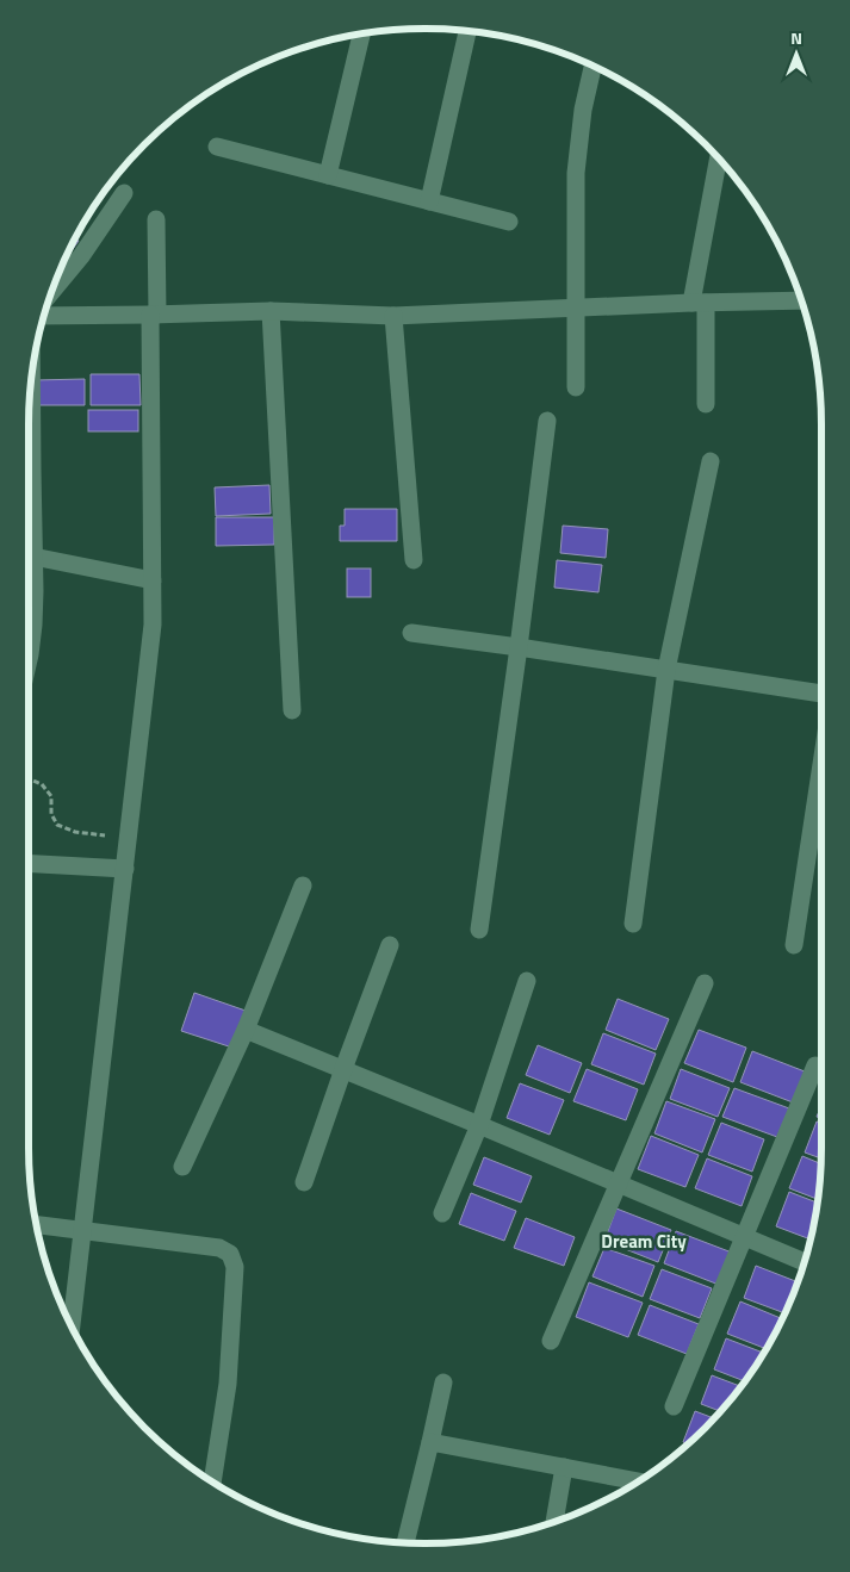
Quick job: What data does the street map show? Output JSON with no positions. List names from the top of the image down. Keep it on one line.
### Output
{"districts":["Dream City"],"north":"top"}
